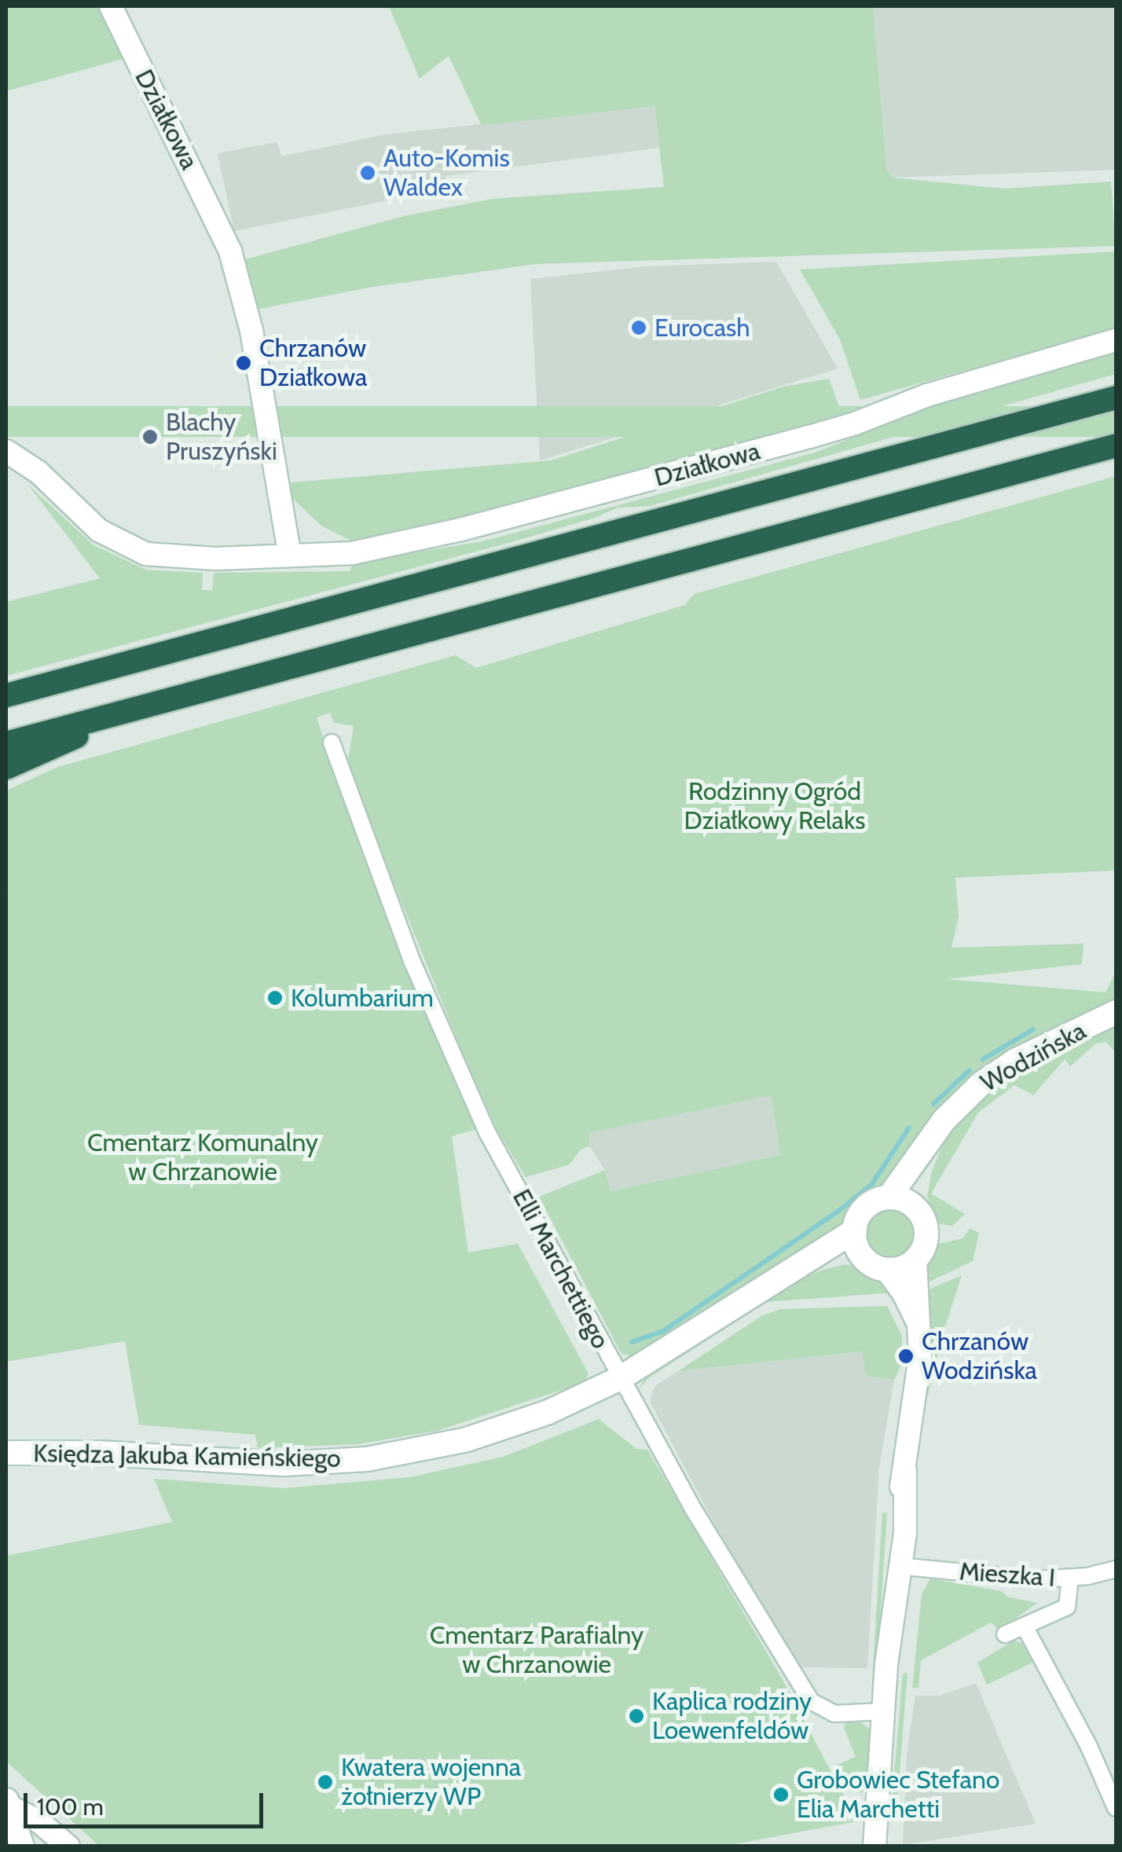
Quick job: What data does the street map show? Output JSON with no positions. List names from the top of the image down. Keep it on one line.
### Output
{"streets":{"main road":["Wodzińska","Księdza Jakuba Kamieńskiego"],"street":["Działkowa","Elli Marchettiego","Mieszka I"]},"crossings":[["Wodzińska","Księdza Jakuba Kamieńskiego"],["Elli Marchettiego","Księdza Jakuba Kamieńskiego"]],"parks":["Rodzinny Ogród Działkowy Relaks","Cmentarz Komunalny w Chrzanowie","Cmentarz Parafialny w Chrzanowie"],"places":["Auto-Komis Waldex","Eurocash","Chrzanów Działkowa","Blachy Pruszyński","Kolumbarium","Chrzanów Wodzińska","Kaplica rodziny Loewenfeldów","Kwatera wojenna żołnierzy WP","Grobowiec Stefano Elia Marchetti"],"scale_bar":"100 m"}
